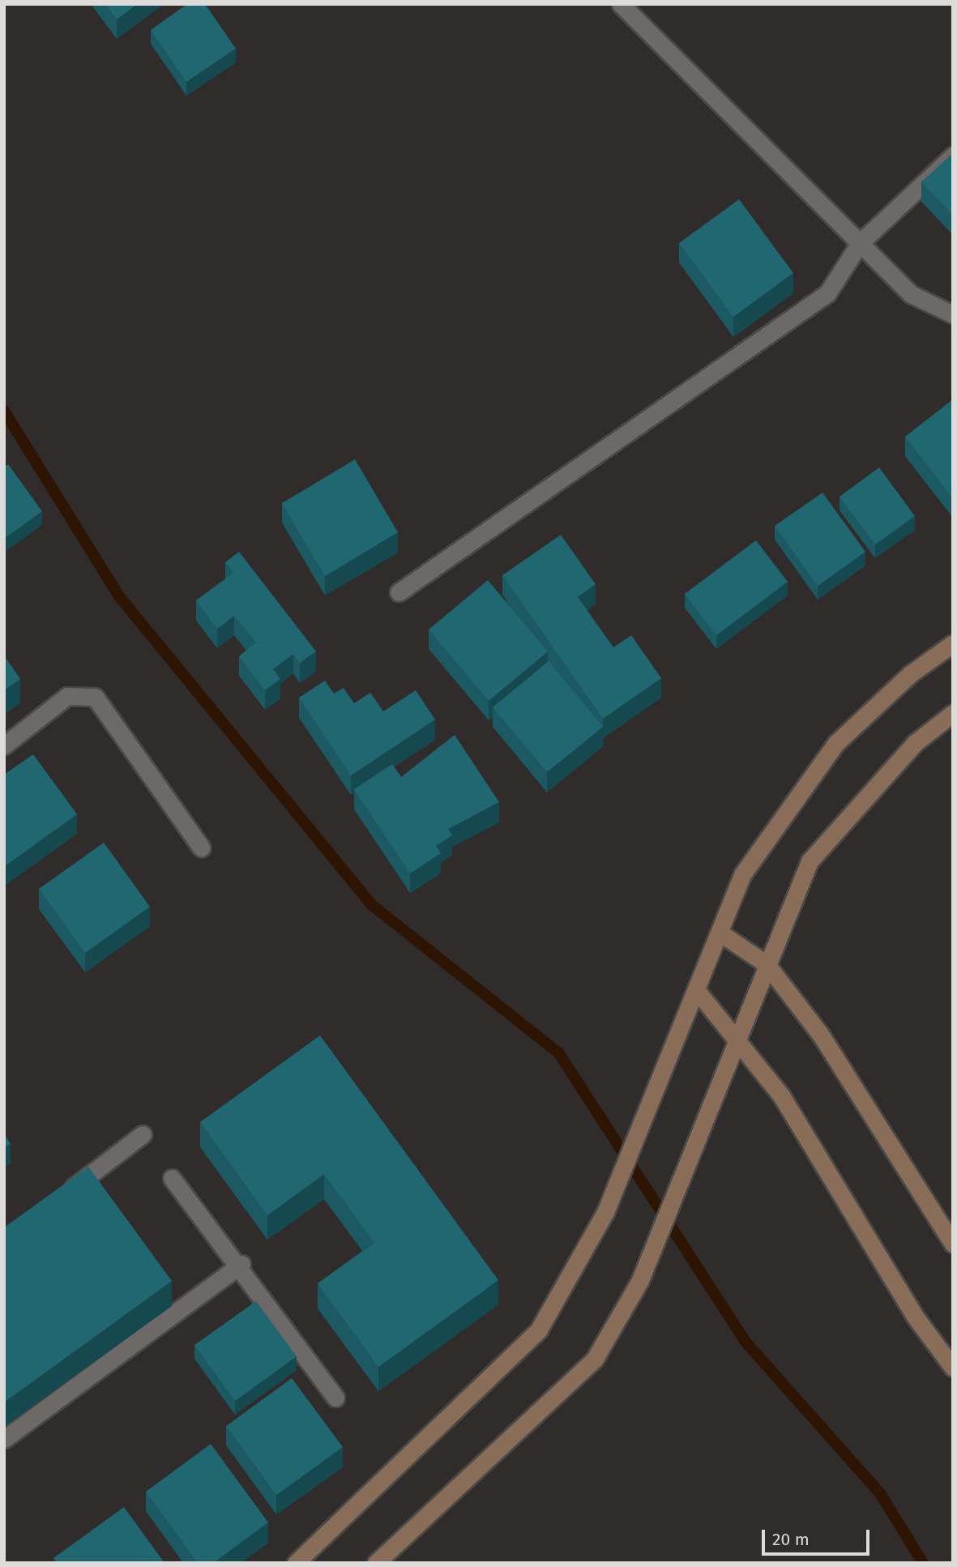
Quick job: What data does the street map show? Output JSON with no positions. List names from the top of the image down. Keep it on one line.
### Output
{"scale_bar":"20 m"}
